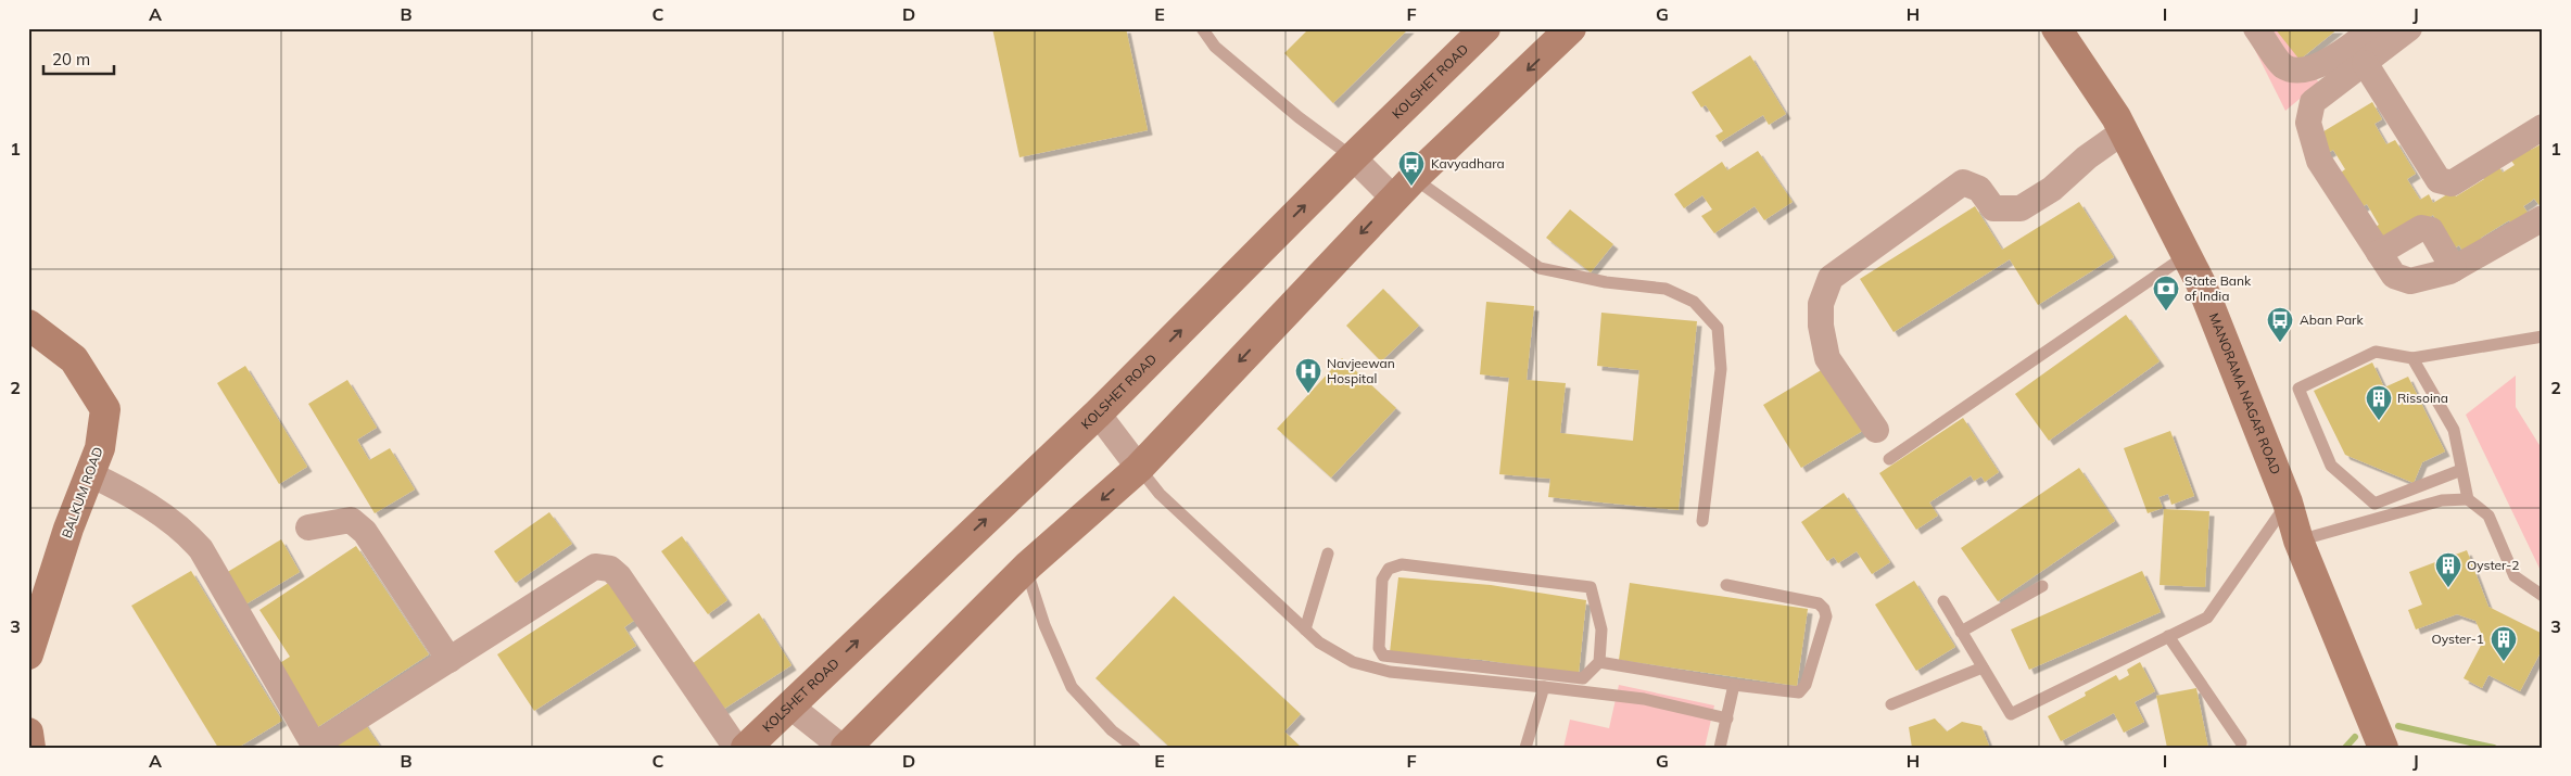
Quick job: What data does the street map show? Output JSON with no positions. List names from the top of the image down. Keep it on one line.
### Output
{"streets":{"street":["KOLSHET ROAD","MANORAMA NAGAR ROAD","BALKUM ROAD"]},"places":{"bus stop":["Kavyadhara","Aban Park"],"bank":["State Bank of India"],"hospital":["Navjeewan Hospital"],"building":["Rissoina","Oyster-2","Oyster-1"]},"scale_bar":"20 m","grid":{"columns":["A","B","C","D","E","F","G","H","I","J"],"rows":["1","2","3"]}}
